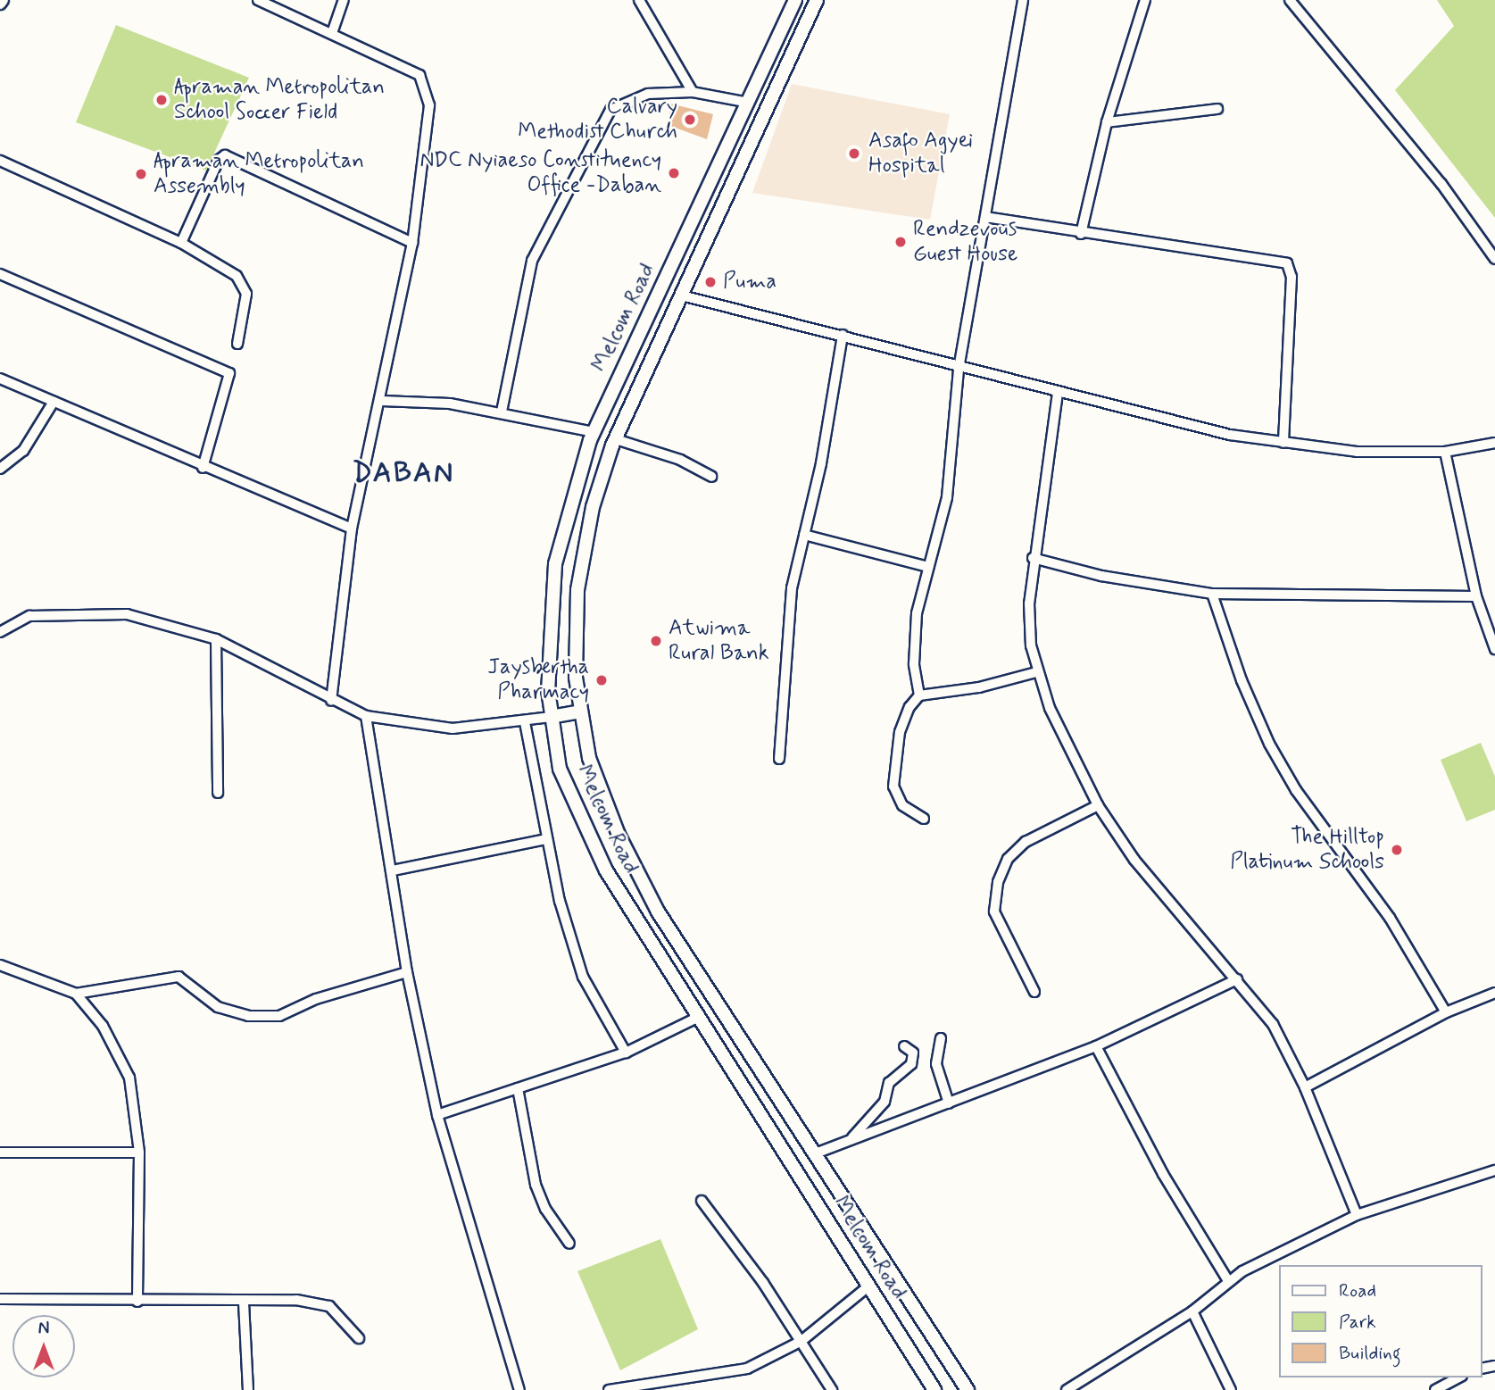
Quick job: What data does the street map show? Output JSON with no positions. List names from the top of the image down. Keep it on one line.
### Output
{"streets":{"main road":["Melcom Road"]},"districts":["DABAN"],"places":["Apraman Metropolitan School Soccer Field","Calvary Methodist Church","Asafo Agyei Hospital","NDC Nyiaeso Constituency Office -Daban","Apraman Metropolitan Assembly","Rendzevous Guest House","Puma","Atwima Rural Bank","Jaysbertha Pharmacy","The Hilltop Platinum Schools"],"legend":["Road","Park","Building"],"north":"top"}
